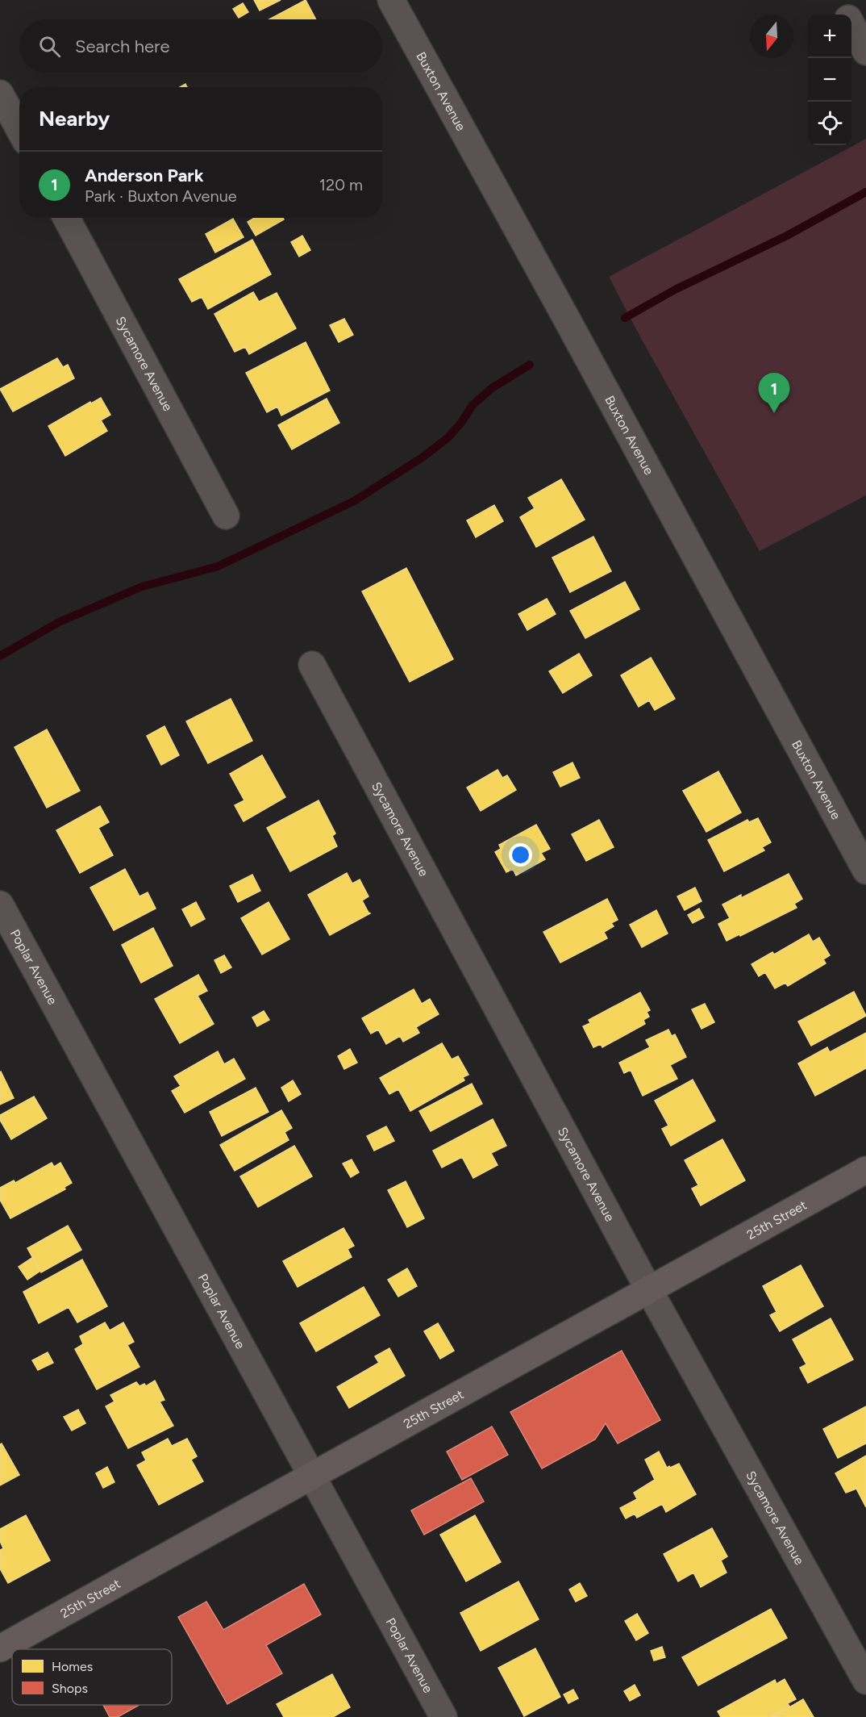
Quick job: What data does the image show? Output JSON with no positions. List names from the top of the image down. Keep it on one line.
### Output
{"streets":{"main road":["25th Street"],"street":["Buxton Avenue","Sycamore Avenue","Poplar Avenue"]},"crossings":[["Sycamore Avenue","25th Street"],["Poplar Avenue","25th Street"]],"legend":["Homes","Shops"],"north":"bottom","page":{"map_buttons":["+","−"],"search":"Search here","heading":"Nearby","list":[{"mark":"1","name":"Anderson Park","note":"Park · Buxton Avenue","value":"120 m"}],"pins":"1"}}
